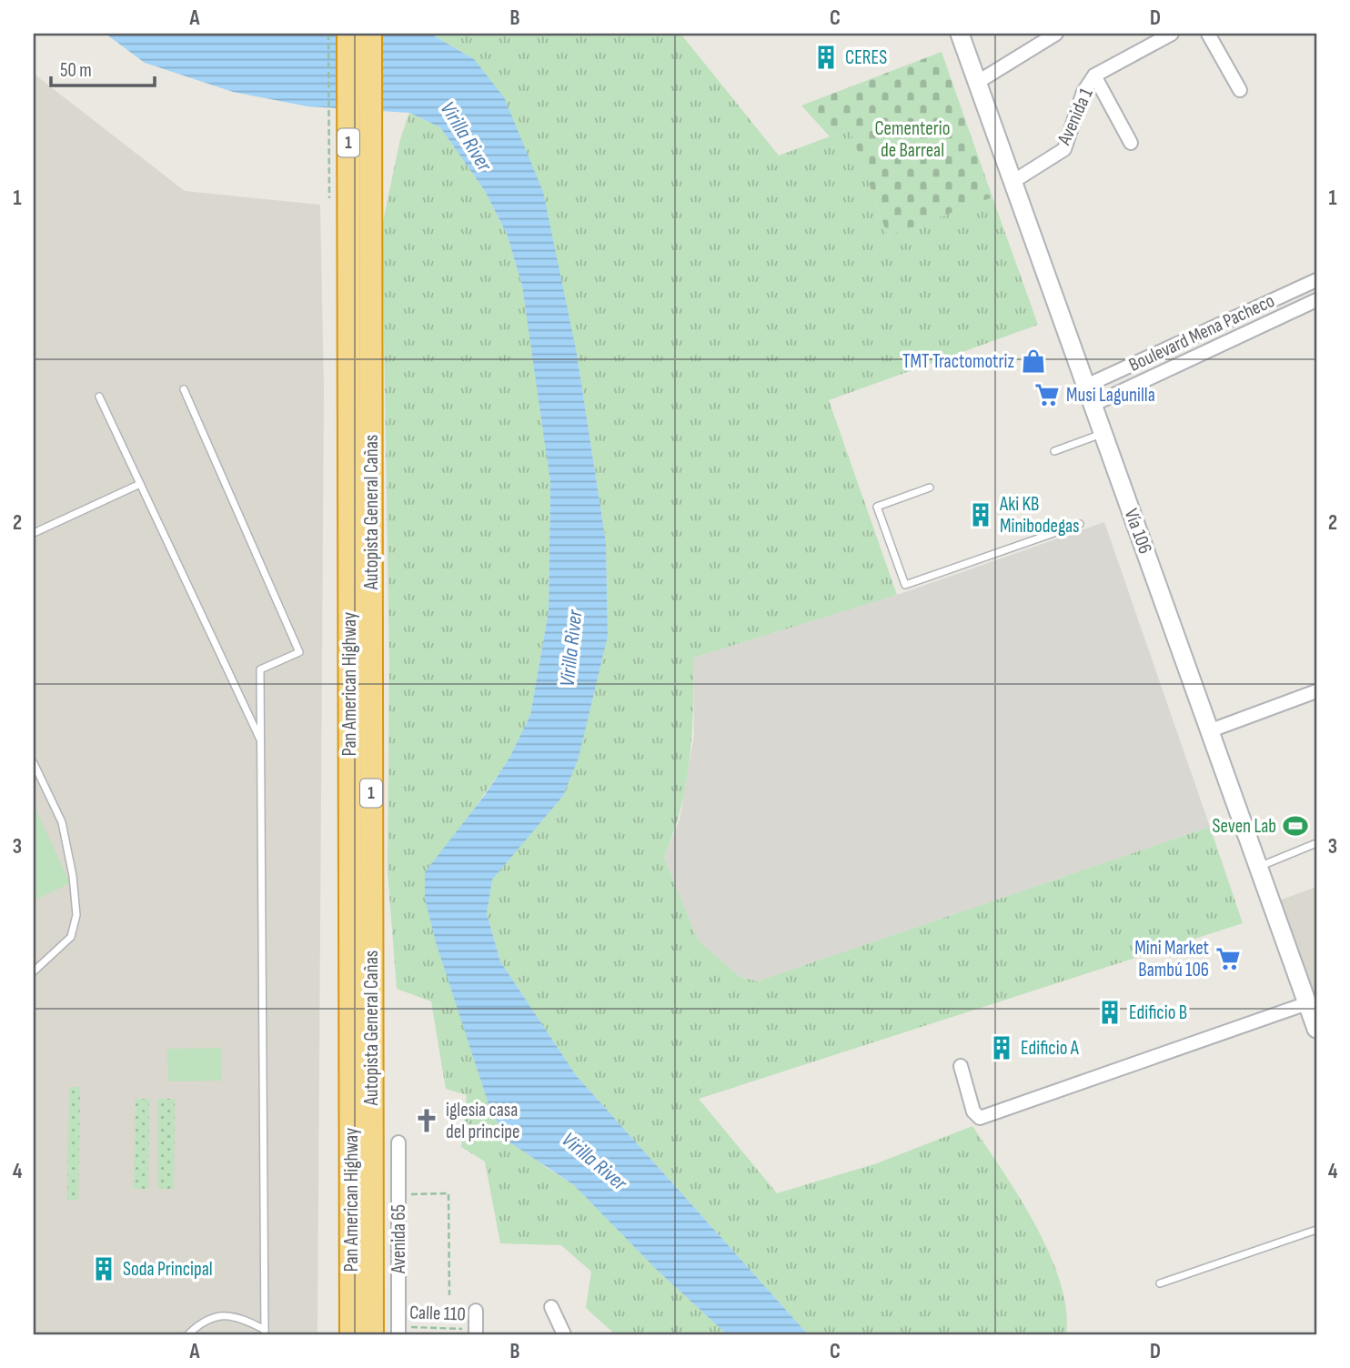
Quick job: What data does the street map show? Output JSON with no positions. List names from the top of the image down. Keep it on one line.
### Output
{"streets":{"highway":["1","Autopista General Cañas","Pan American Highway"],"main road":["Vía 106"],"street":["Avenida 1","Boulevard Mena Pacheco","Avenida 65"],"path":["Calle 110"]},"crossings":[["Avenida 1","Vía 106"],["Boulevard Mena Pacheco","Vía 106"],["Autopista General Cañas","Pan American Highway"],["Avenida 65","Calle 110"]],"water":["Virilla River"],"parks":["Cementerio de Barreal"],"places":{"building":["CERES","Aki KB Minibodegas","Edificio B","Edificio A","Soda Principal"],"shop":["TMT Tractomotriz"],"supermarket":["Musi Lagunilla","Mini Market Bambú 106"],"sports":["Seven Lab"],"church":["iglesia casa del principe"]},"scale_bar":"50 m","grid":{"columns":["A","B","C","D"],"rows":["1","2","3","4"]}}
